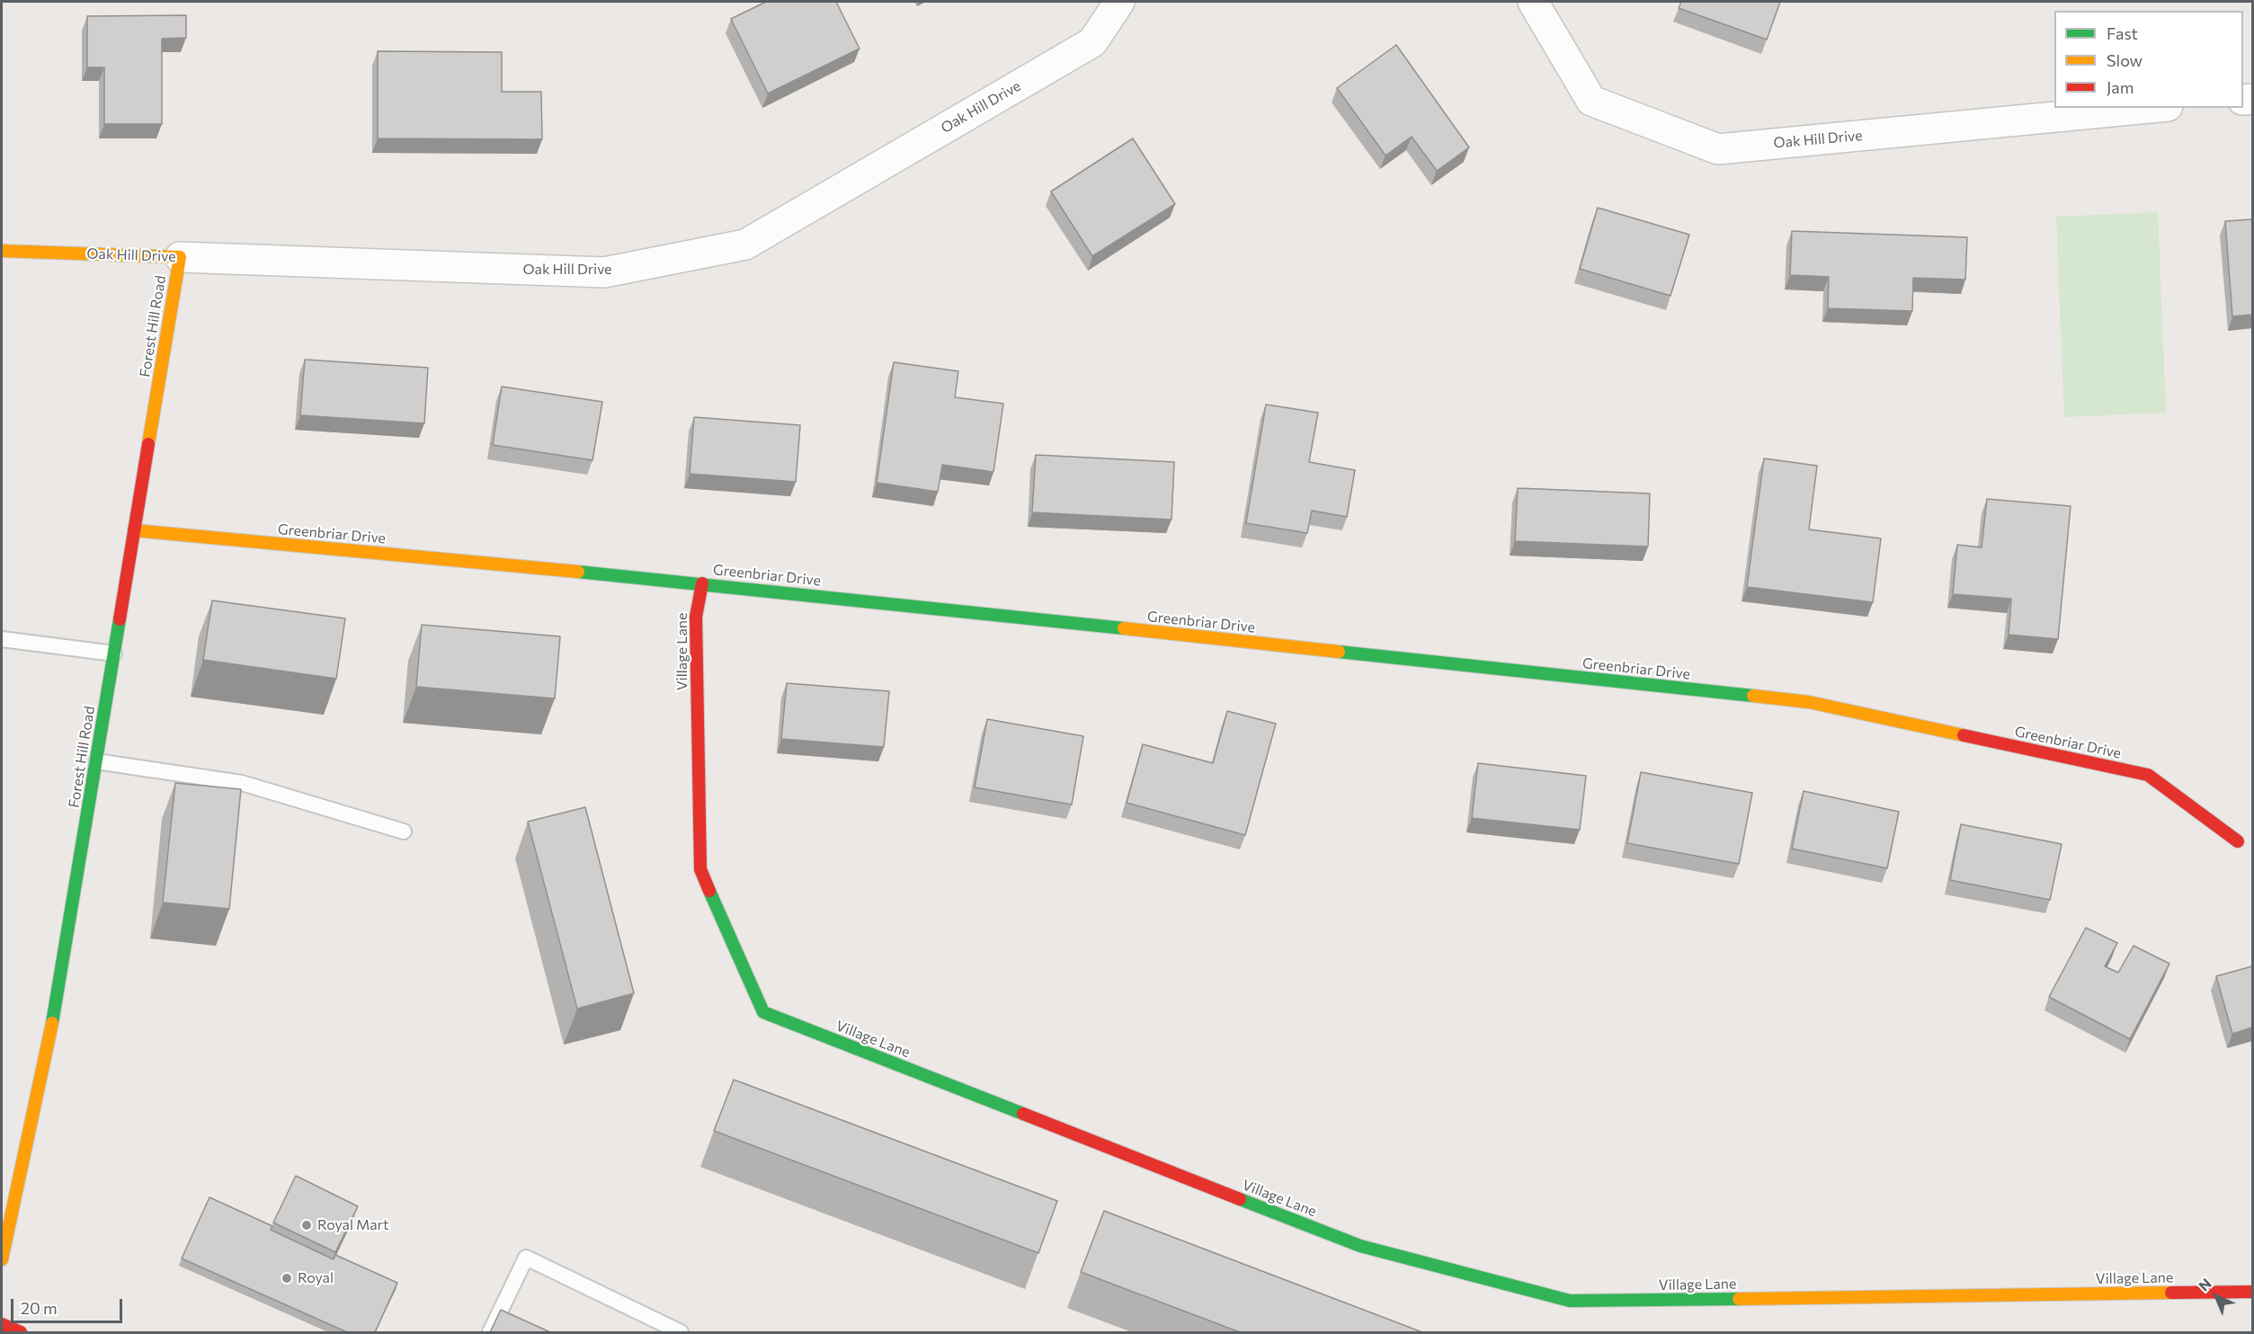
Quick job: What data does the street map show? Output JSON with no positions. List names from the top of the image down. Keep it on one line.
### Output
{"streets":{"street":["Oak Hill Drive","Forest Hill Road","Greenbriar Drive","Village Lane"]},"crossings":[["Oak Hill Drive","Forest Hill Road"],["Forest Hill Road","Greenbriar Drive"],["Greenbriar Drive","Village Lane"]],"places":["Royal Mart","Royal"],"legend":["Fast","Slow","Jam"],"scale_bar":"20 m","north":"top left"}
